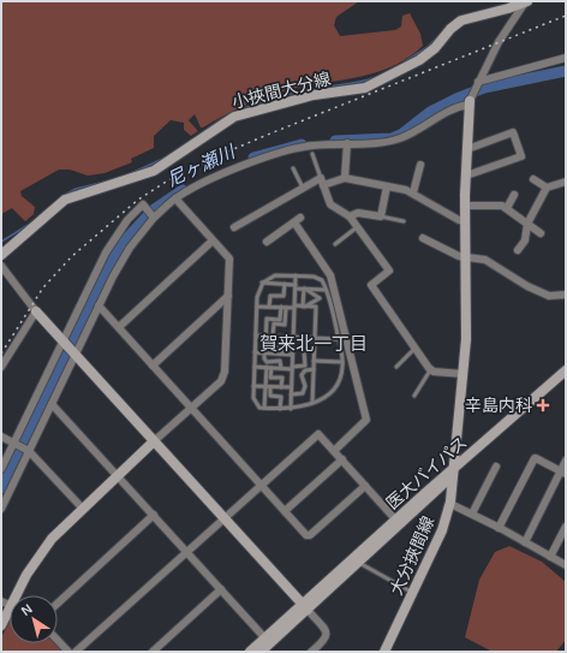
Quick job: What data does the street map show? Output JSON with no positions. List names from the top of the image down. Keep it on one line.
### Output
{"streets":{"main road":["小挾間大分線","医大バイパス","大分挾間線"]},"crossings":[["医大バイパス","大分挾間線"]],"districts":["賀来北一丁目"],"water":["尼ヶ瀬川"],"places":{"health":["辛島内科"]},"north":"top left"}
